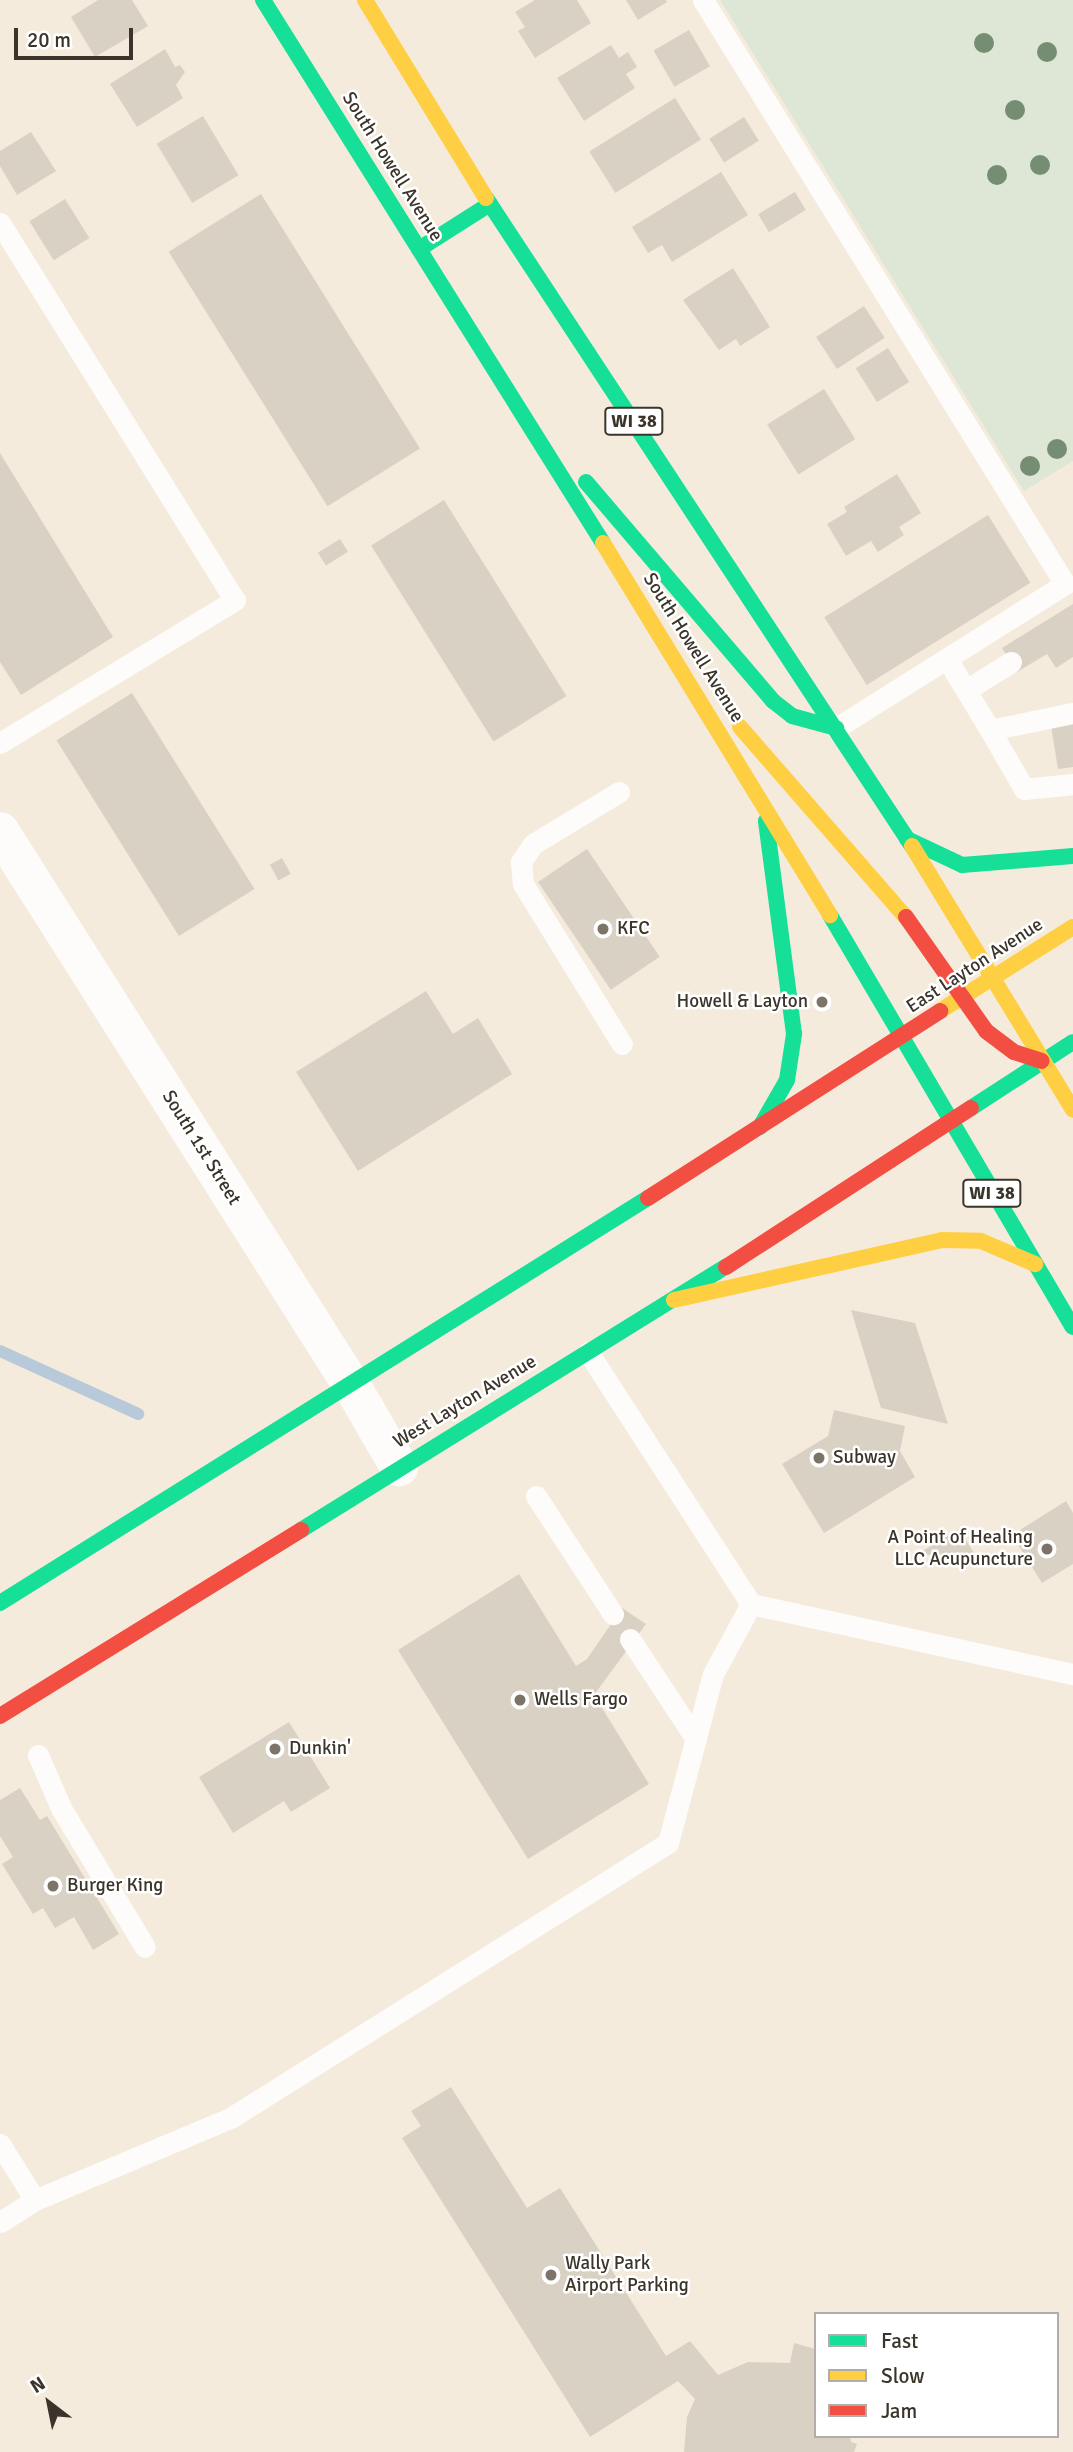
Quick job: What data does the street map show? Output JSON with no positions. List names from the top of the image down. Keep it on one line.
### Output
{"streets":{"main road":["South Howell Avenue","WI 38","East Layton Avenue","West Layton Avenue"],"street":["South 1st Street"]},"crossings":[["South Howell Avenue","East Layton Avenue"],["South Howell Avenue","West Layton Avenue"],["WI 38","East Layton Avenue"],["South 1st Street","West Layton Avenue"]],"places":["KFC","Howell & Layton","Subway","A Point of Healing LLC Acupuncture","Wells Fargo","Dunkin'","Burger King","Wally Park Airport Parking"],"legend":["Fast","Slow","Jam"],"scale_bar":"20 m","north":"top left"}
